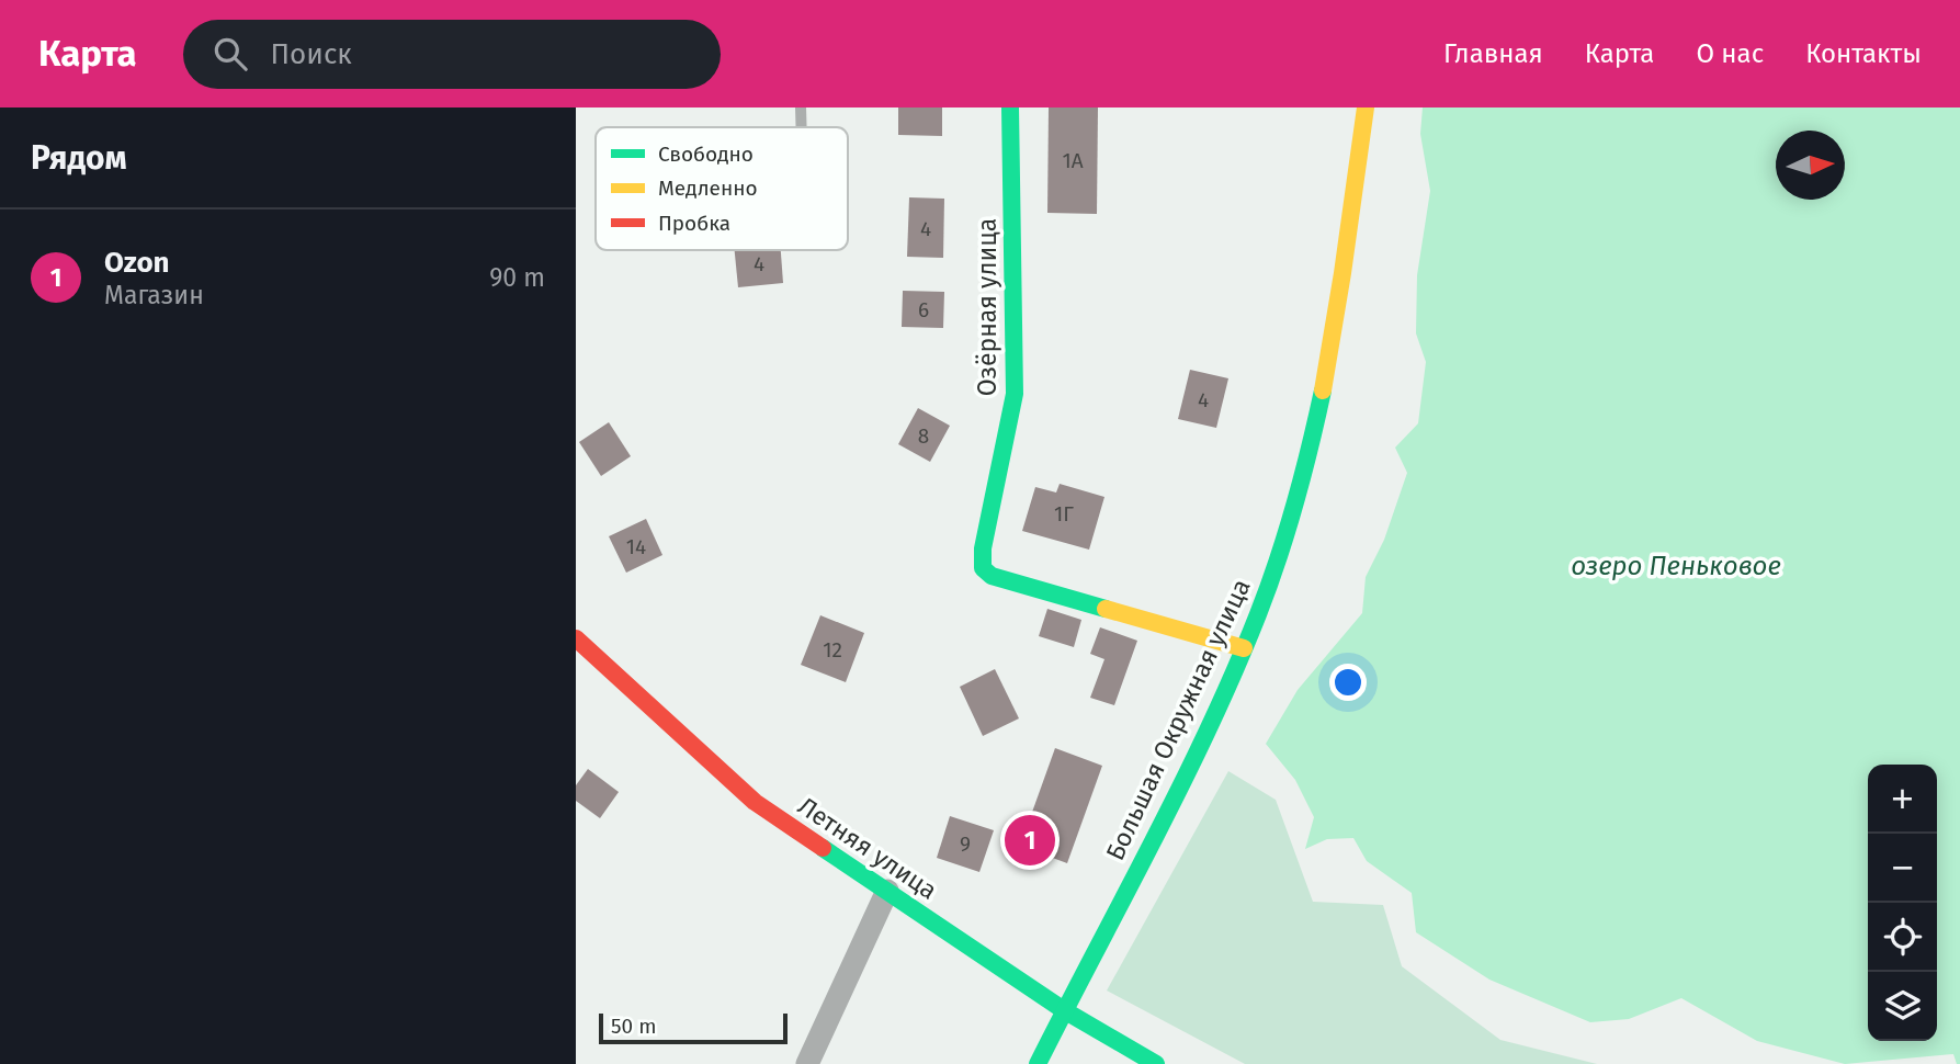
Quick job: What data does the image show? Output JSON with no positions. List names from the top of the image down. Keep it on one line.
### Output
{"streets":{"street":["Озёрная улица","Большая Окружная улица","Летняя улица"]},"crossings":[["Озёрная улица","Большая Окружная улица"],["Большая Окружная улица","Летняя улица"]],"water":["озеро Пеньковое"],"house_numbers":["1А","4","4","6","4","8","1Г","14","12","9"],"legend":["Свободно","Медленно","Пробка"],"scale_bar":"50 m","north":"right","page":{"header":"Карта","search":"Поиск","nav":["Главная","Карта","О нас","Контакты"],"heading":"Рядом","list":[{"mark":"1","name":"Ozon","note":"Магазин","value":"90 m"}],"map_buttons":["+","−"],"pins":"1","scale":"50 m"}}
